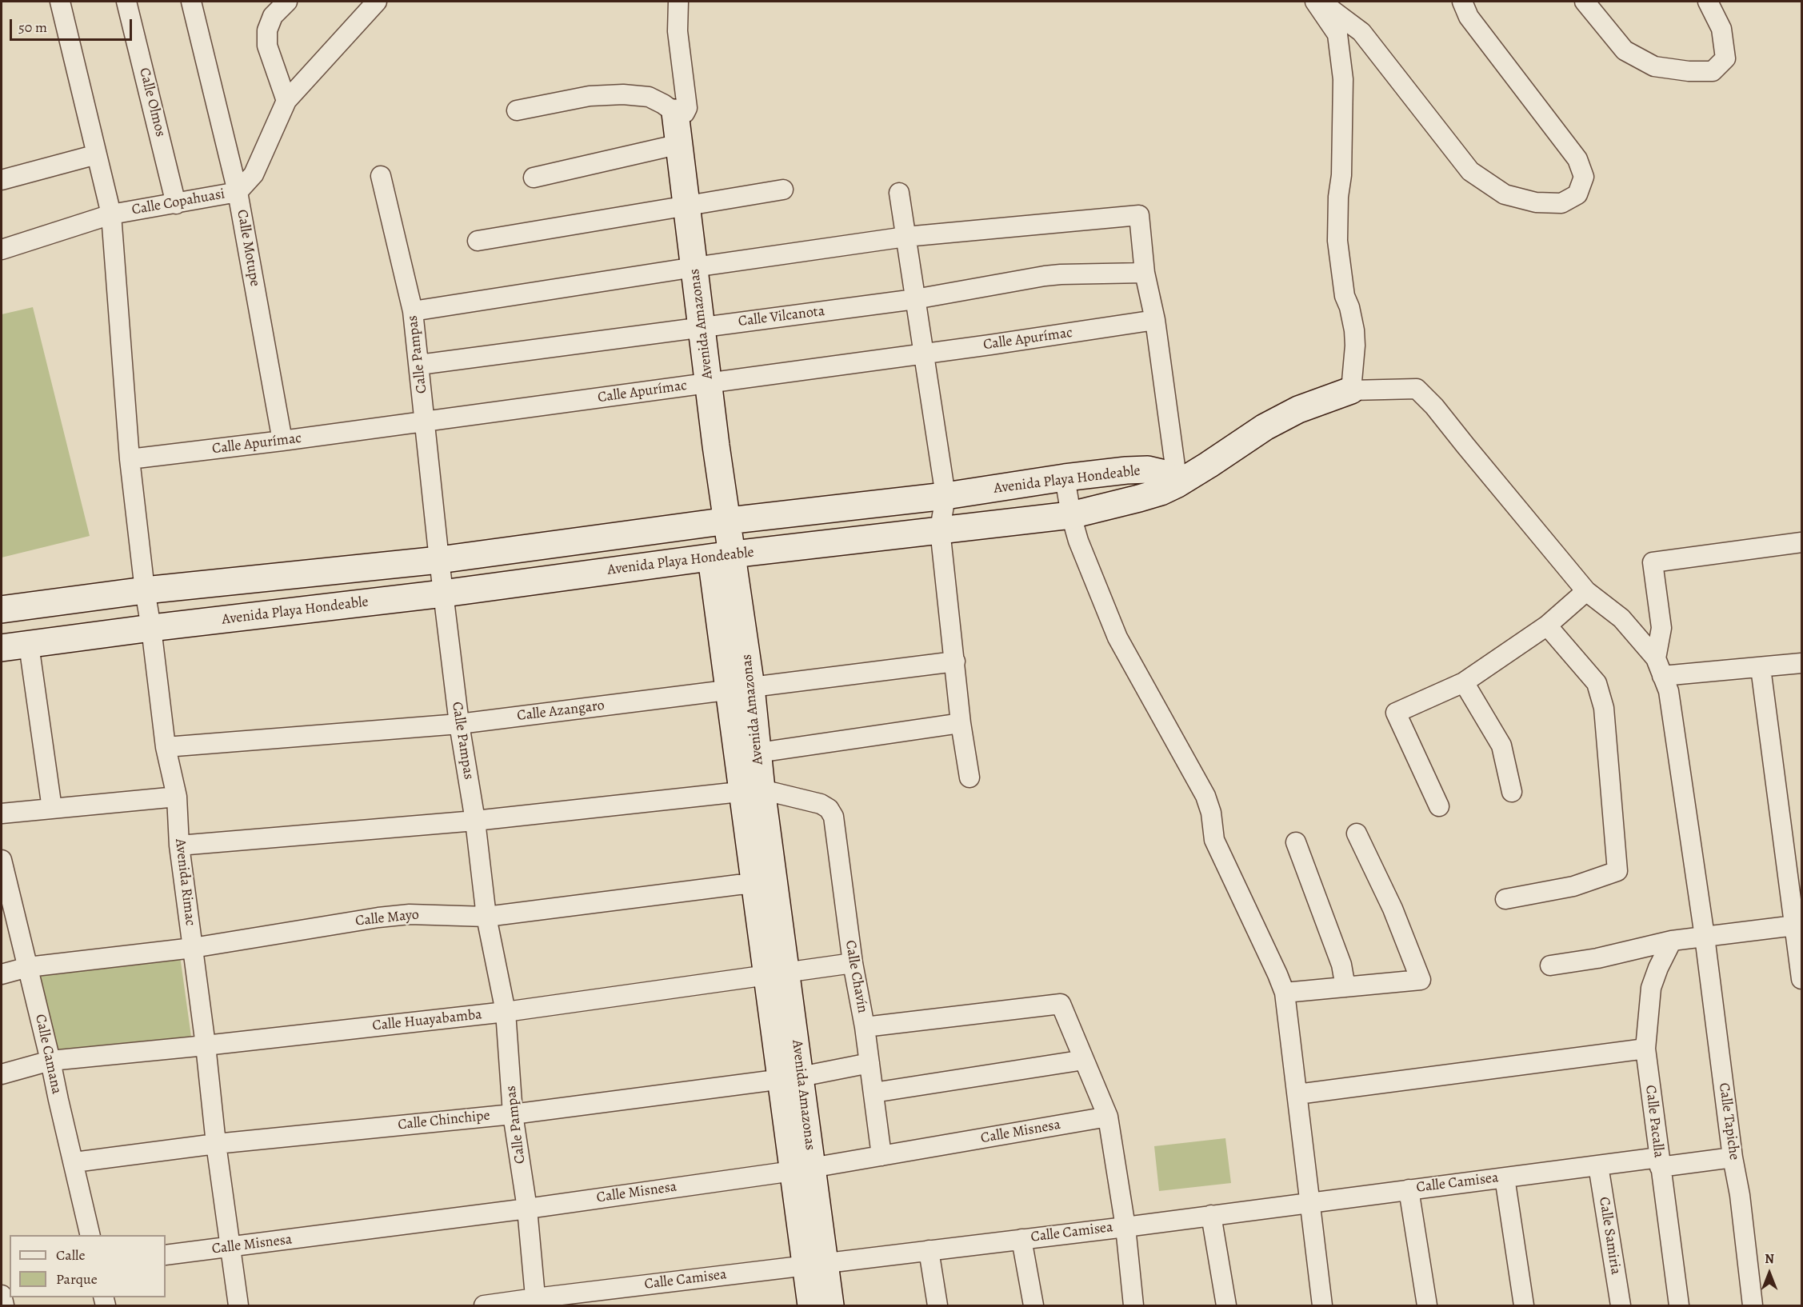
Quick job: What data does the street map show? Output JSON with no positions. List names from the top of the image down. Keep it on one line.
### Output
{"streets":{"street":["Calle Olmos","Calle Copahuasi","Calle Motupe","Calle Vilcanota","Avenida Amazonas","Calle Apurímac","Calle Pampas","Avenida Playa Hondeable","Calle Azangaro","Avenida Rimac","Calle Mayo","Calle Chavín","Calle Huayabamba","Calle Camana","Calle Chinchipe","Calle Pacalla","Calle Tapiche","Calle Misnesa","Calle Camisea","Calle Samiria"]},"crossings":[["Calle Olmos","Calle Copahuasi"],["Calle Copahuasi","Calle Motupe"],["Calle Copahuasi","Avenida Rimac"],["Calle Motupe","Calle Apurímac"],["Calle Vilcanota","Avenida Amazonas"],["Calle Vilcanota","Calle Pampas"],["Avenida Amazonas","Calle Apurímac"],["Avenida Amazonas","Avenida Playa Hondeable"],["Avenida Amazonas","Calle Azangaro"],["Avenida Amazonas","Calle Mayo"],["Avenida Amazonas","Calle Chavín"],["Avenida Amazonas","Calle Huayabamba"],["Avenida Amazonas","Calle Chinchipe"],["Avenida Amazonas","Calle Misnesa"],["Avenida Amazonas","Calle Camisea"],["Calle Apurímac","Calle Pampas"],["Calle Apurímac","Avenida Rimac"],["Calle Pampas","Avenida Playa Hondeable"],["Calle Pampas","Calle Azangaro"],["Calle Pampas","Calle Mayo"],["Calle Pampas","Calle Huayabamba"],["Calle Pampas","Calle Chinchipe"],["Calle Pampas","Calle Misnesa"],["Calle Pampas","Calle Camisea"],["Avenida Playa Hondeable","Avenida Rimac"],["Calle Azangaro","Avenida Rimac"],["Avenida Rimac","Calle Mayo"],["Avenida Rimac","Calle Huayabamba"],["Avenida Rimac","Calle Chinchipe"],["Avenida Rimac","Calle Misnesa"],["Calle Mayo","Calle Camana"],["Calle Chavín","Calle Huayabamba"],["Calle Chavín","Calle Chinchipe"],["Calle Chavín","Calle Misnesa"],["Calle Huayabamba","Calle Camana"],["Calle Camana","Calle Chinchipe"],["Calle Pacalla","Calle Camisea"],["Calle Tapiche","Calle Camisea"],["Calle Camisea","Calle Samiria"]],"legend":["Calle","Parque"],"scale_bar":"50 m","north":"top"}
